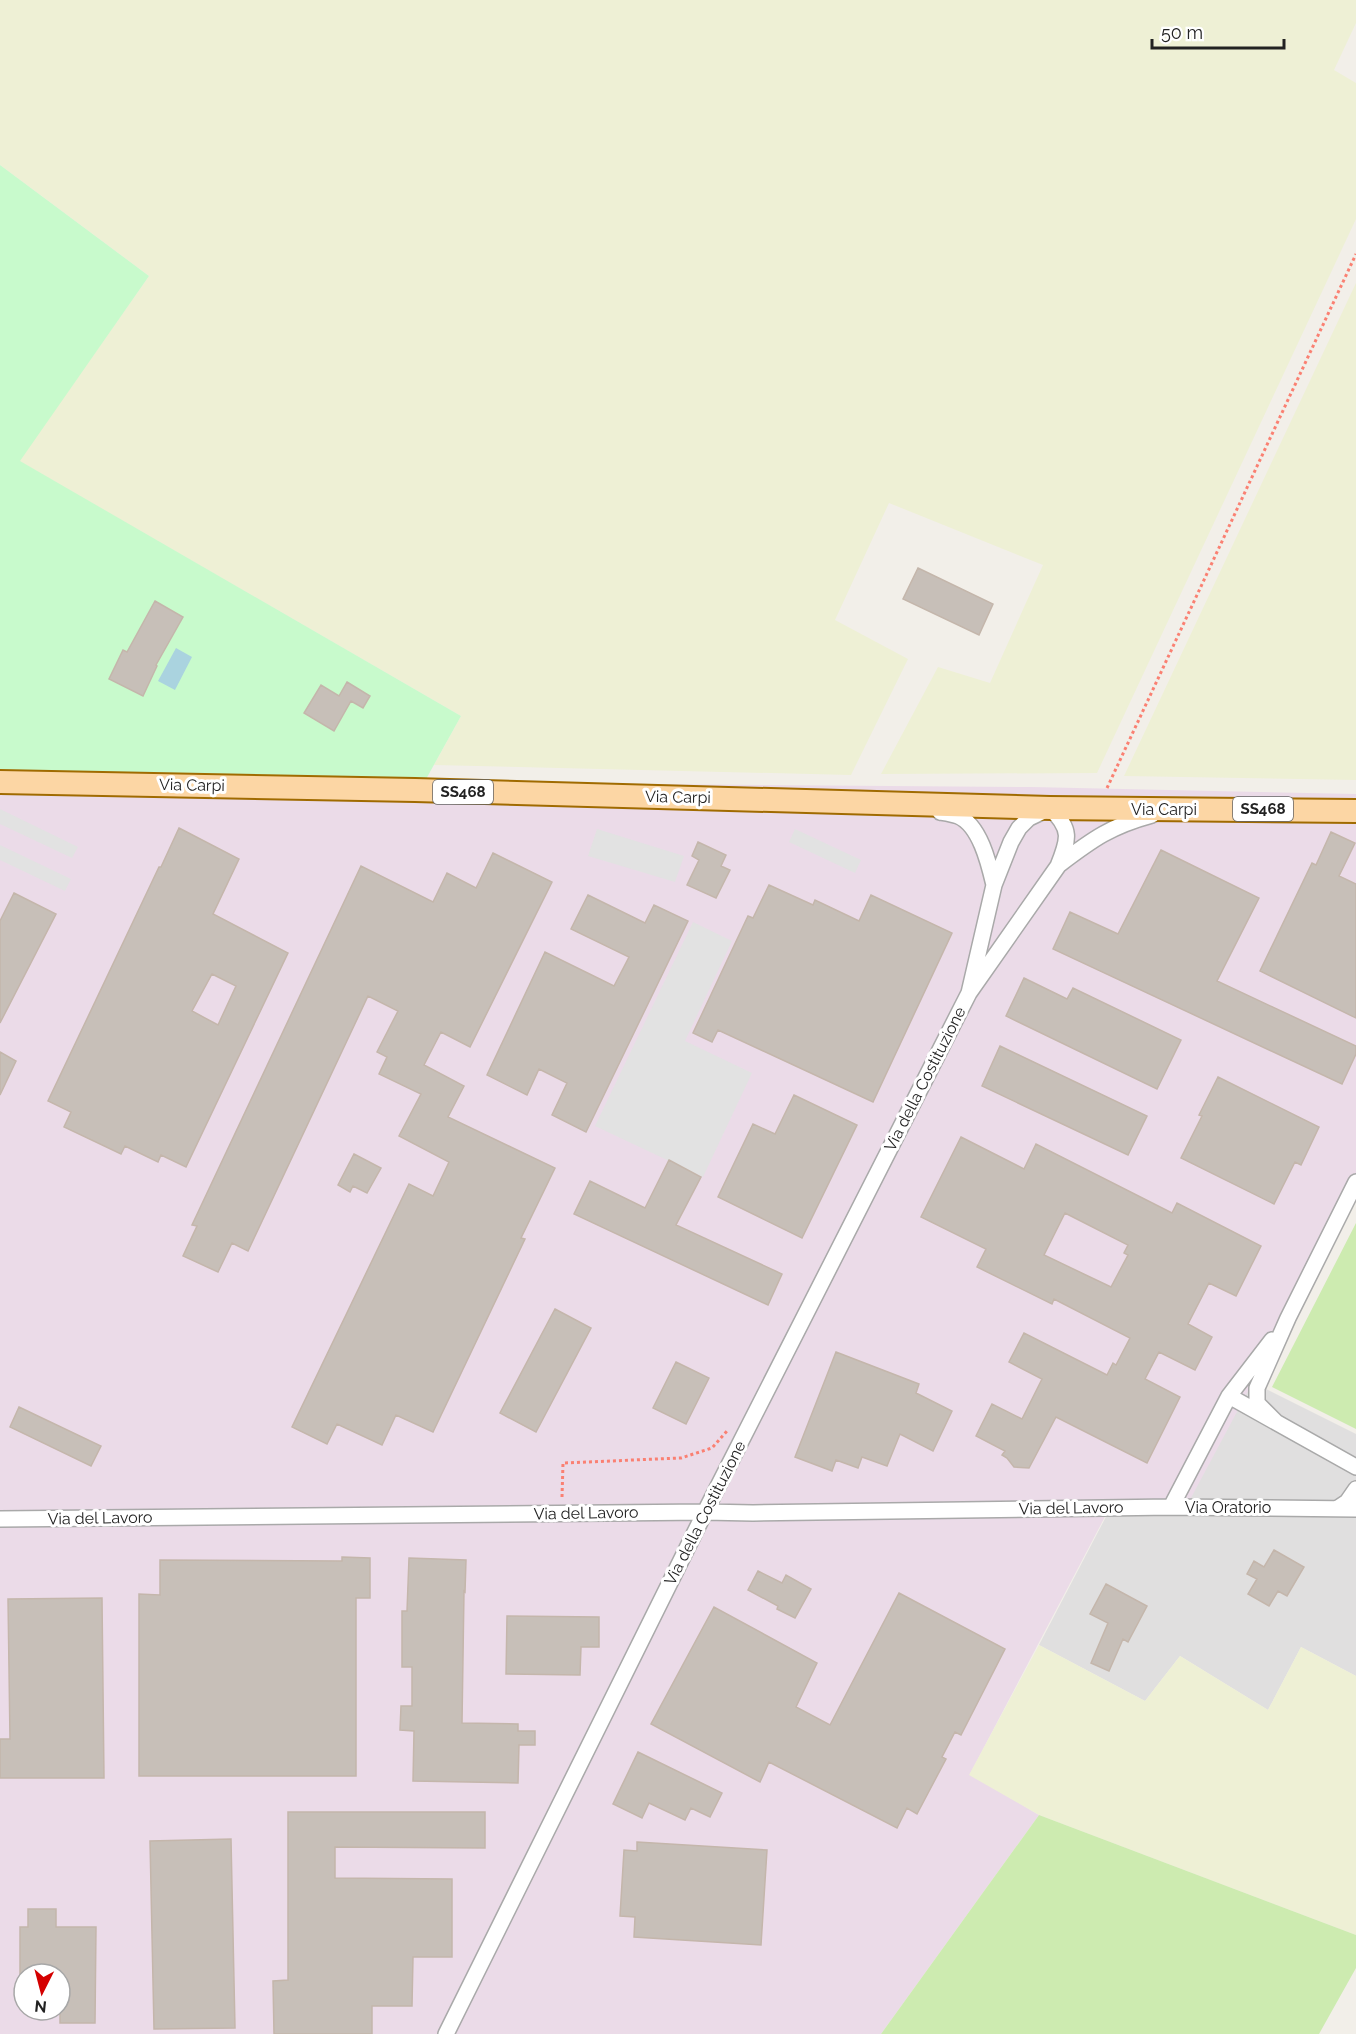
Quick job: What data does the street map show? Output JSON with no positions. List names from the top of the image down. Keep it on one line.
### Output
{"streets":{"main road":["Via Carpi","SS468"],"street":["Via della Costituzione","Via Oratorio","Via del Lavoro"]},"crossings":[["Via Carpi","Via della Costituzione"],["Via della Costituzione","Via del Lavoro"],["Via Oratorio","Via del Lavoro"]],"scale_bar":"50 m","north":"bottom"}
